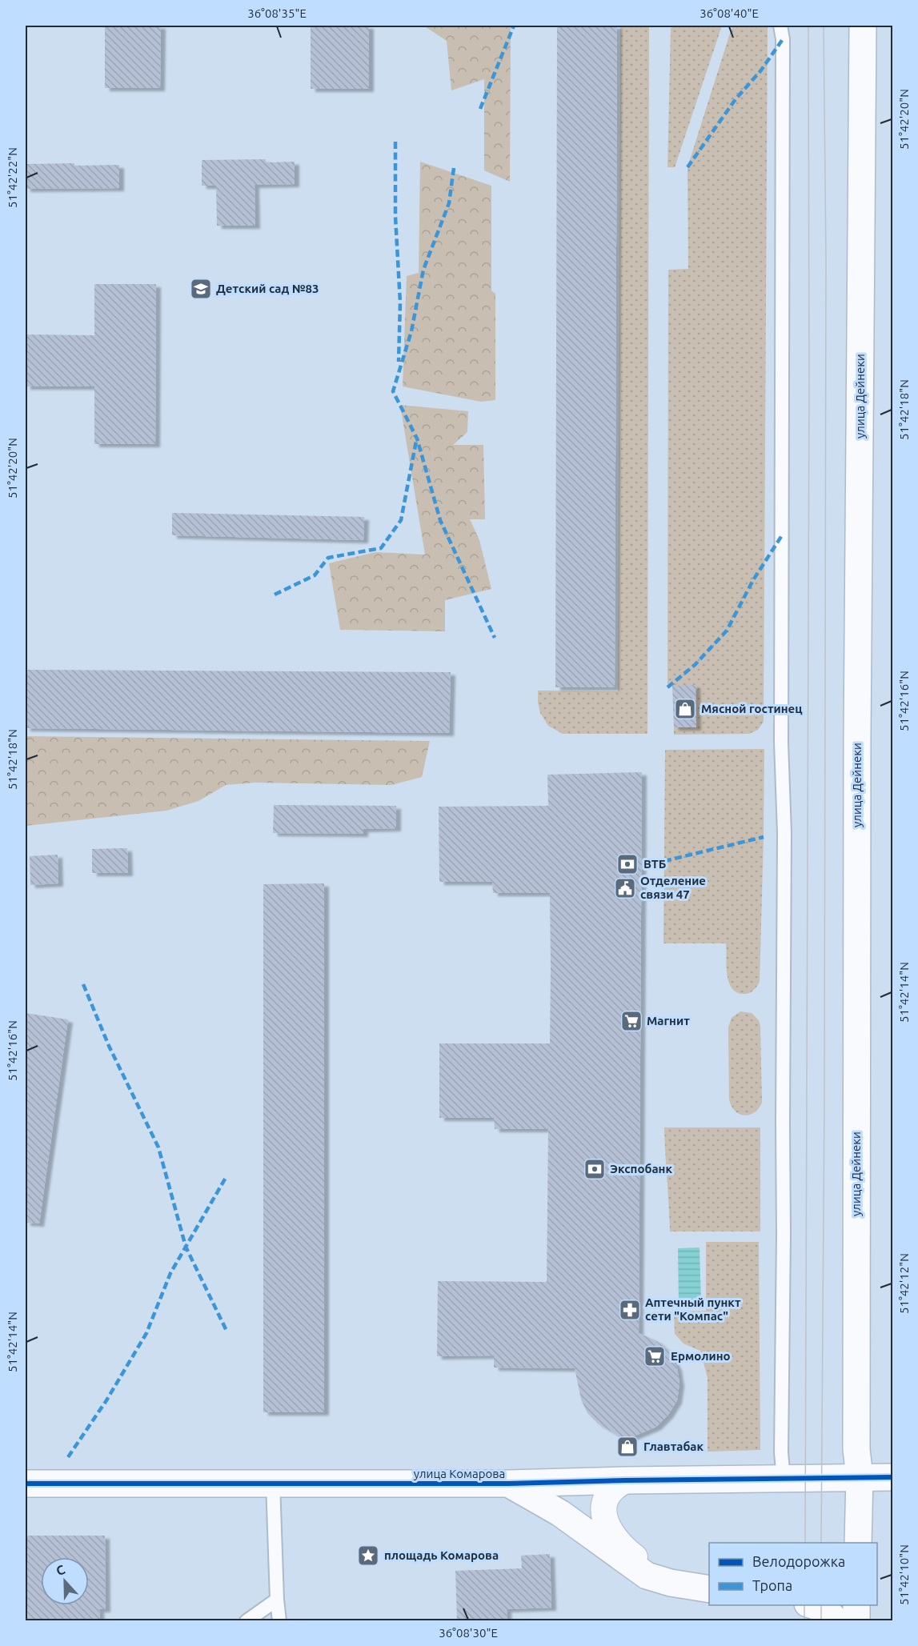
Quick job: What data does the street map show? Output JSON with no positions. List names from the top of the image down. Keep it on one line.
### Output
{"streets":{"main road":["улица Дейнеки","улица Комарова"]},"crossings":[["улица Дейнеки","улица Комарова"]],"places":{"school or university":["Детский сад №83"],"shop":["Мясной гостинец","Главтабак"],"bank":["ВТБ","Экспобанк"],"public building":["Отделение связи 47"],"supermarket":["Магнит","Ермолино"],"pharmacy":["Аптечный пункт сети \"Компас\""],"place":["площадь Комарова"]},"legend":["Велодорожка","Тропа"],"north":"top","coordinates":["36°08'35\"E","36°08'40\"E","51°42'20\"N","51°42'22\"N","51°42'18\"N","51°42'16\"N","51°42'14\"N","51°42'12\"N","51°42'10\"N","36°08'30\"E"]}
